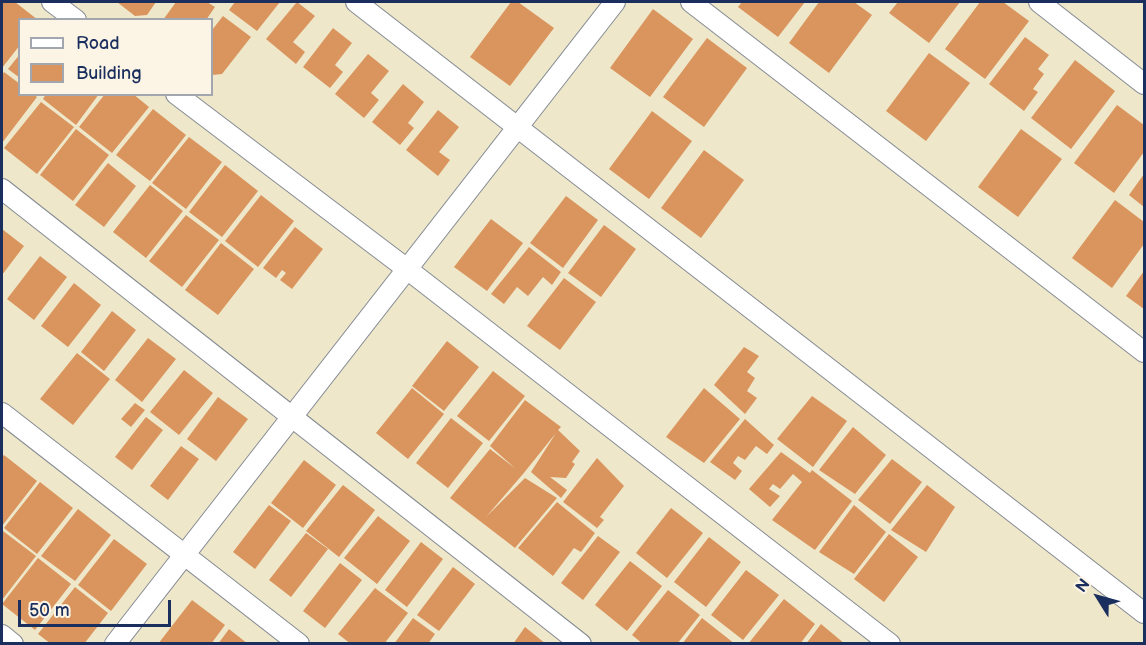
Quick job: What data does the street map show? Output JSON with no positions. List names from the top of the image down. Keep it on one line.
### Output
{"legend":["Road","Building"],"scale_bar":"50 m","north":"top left"}
